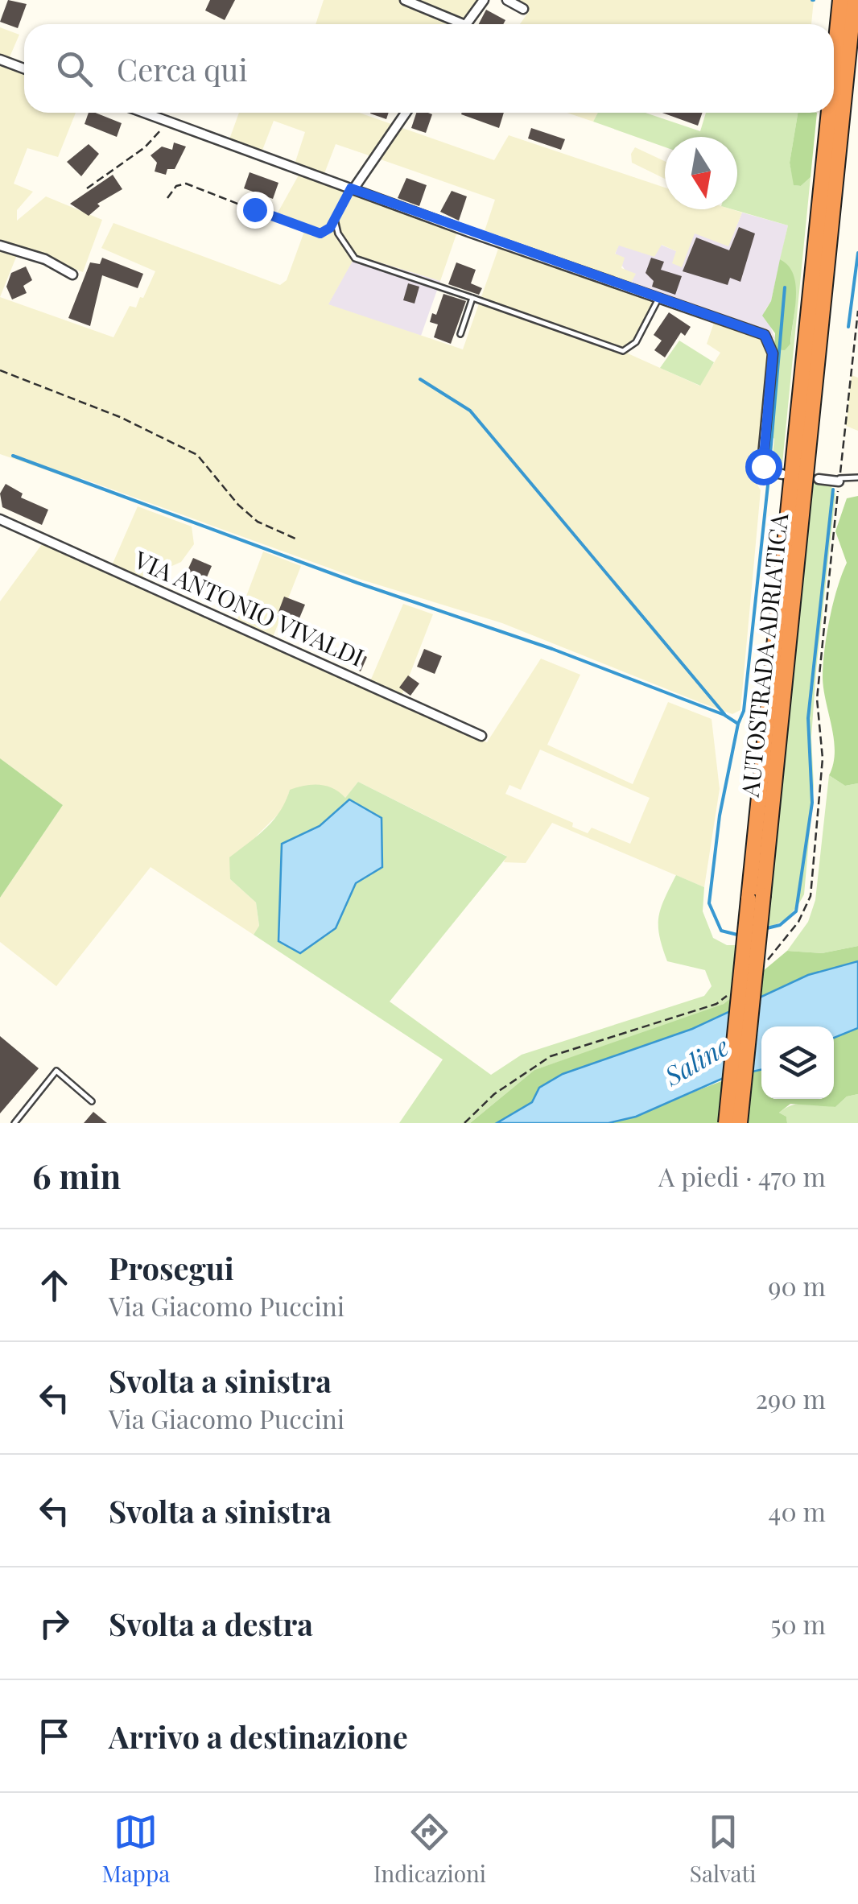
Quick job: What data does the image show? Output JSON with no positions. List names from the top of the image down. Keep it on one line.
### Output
{"streets":{"highway":["AUTOSTRADA ADRIATICA"],"street":["VIA ANTONIO VIVALDI"]},"water":["Saline"],"north":"bottom","page":{"search":"Cerca qui","heading":["6 min","A piedi · 470 m"],"list":[["Prosegui","Via Giacomo Puccini","90 m"],["Svolta a sinistra","Via Giacomo Puccini","290 m"],["Svolta a sinistra","40 m"],["Svolta a destra","50 m"],"Arrivo a destinazione"],"nav":["Mappa","Indicazioni","Salvati"]}}
